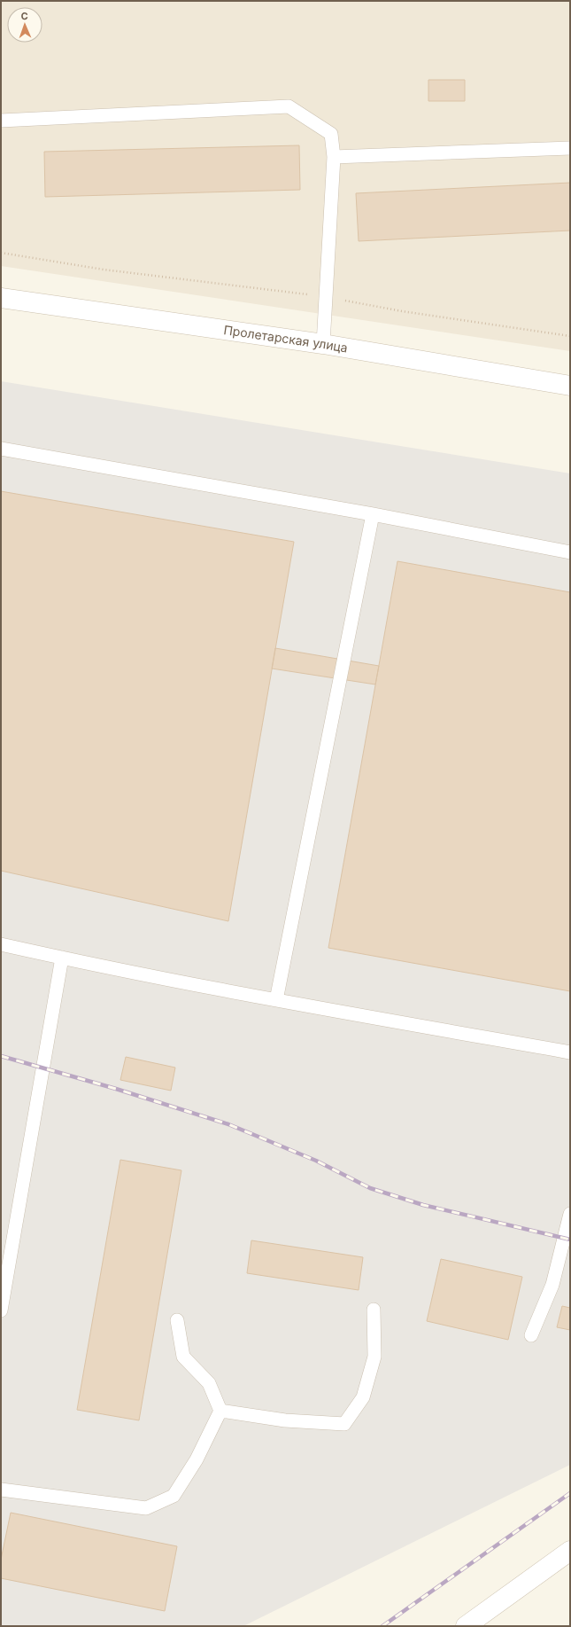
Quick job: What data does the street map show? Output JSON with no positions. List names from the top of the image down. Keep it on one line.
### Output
{"streets":{"main road":["Пролетарская улица"]},"north":"top"}
